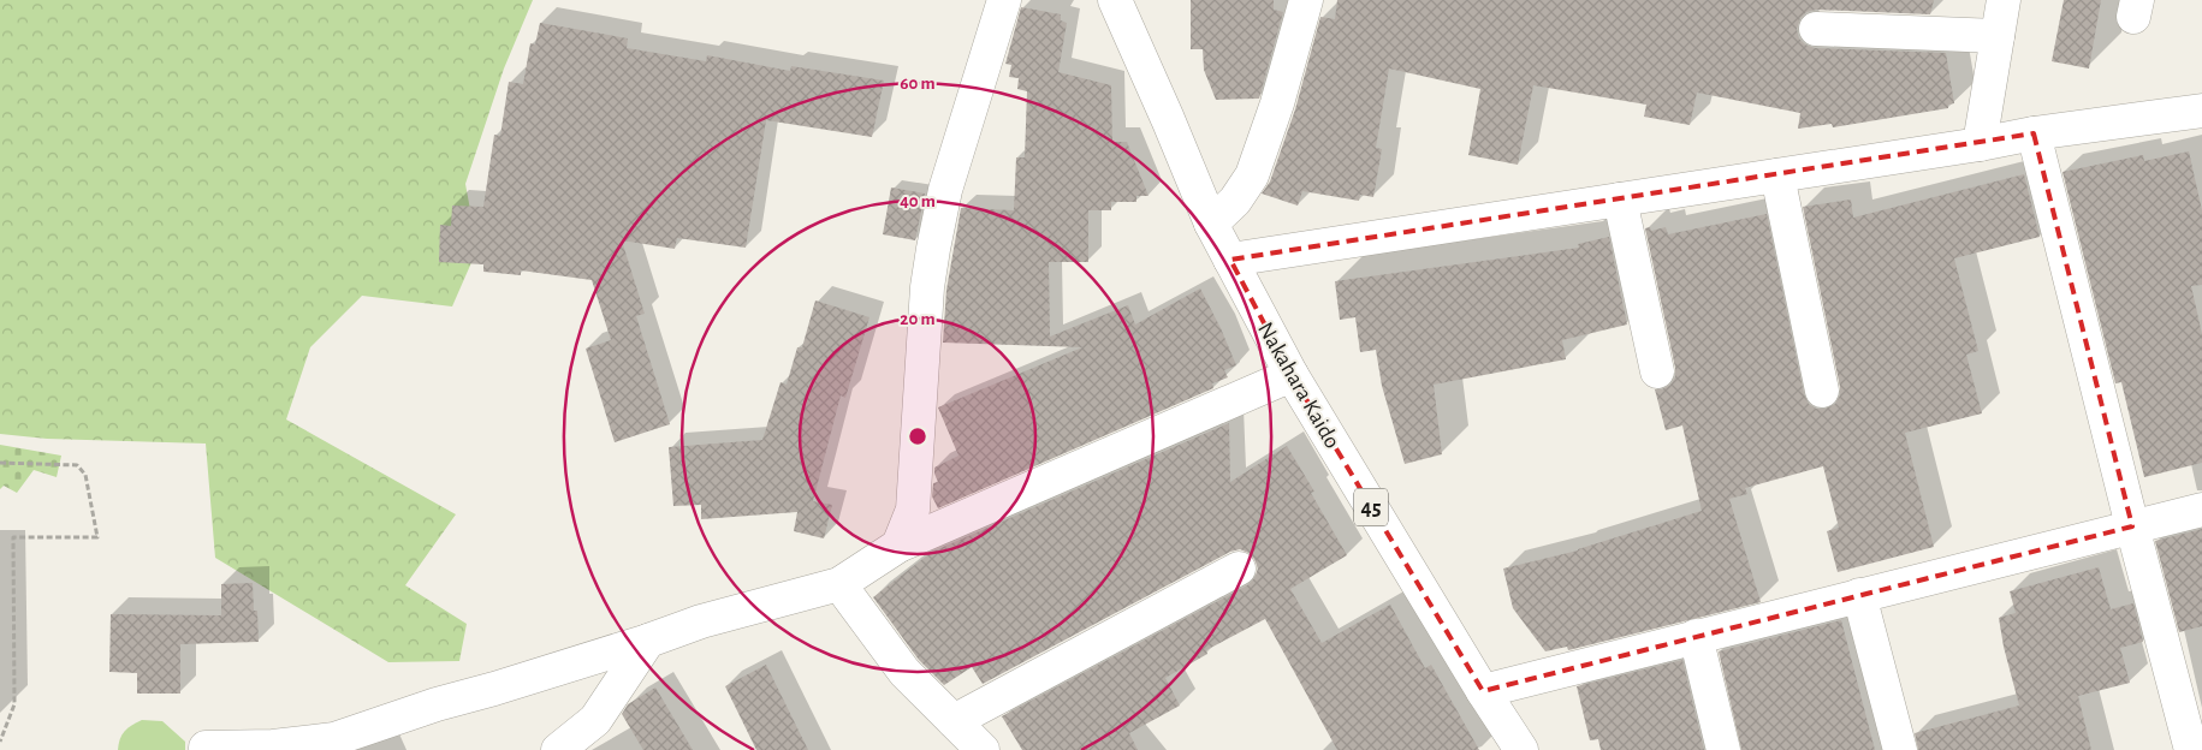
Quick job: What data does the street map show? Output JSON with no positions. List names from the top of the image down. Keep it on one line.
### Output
{"streets":{"street":["Nakahara Kaido","45"]},"rings":["60 m","40 m","20 m"]}
